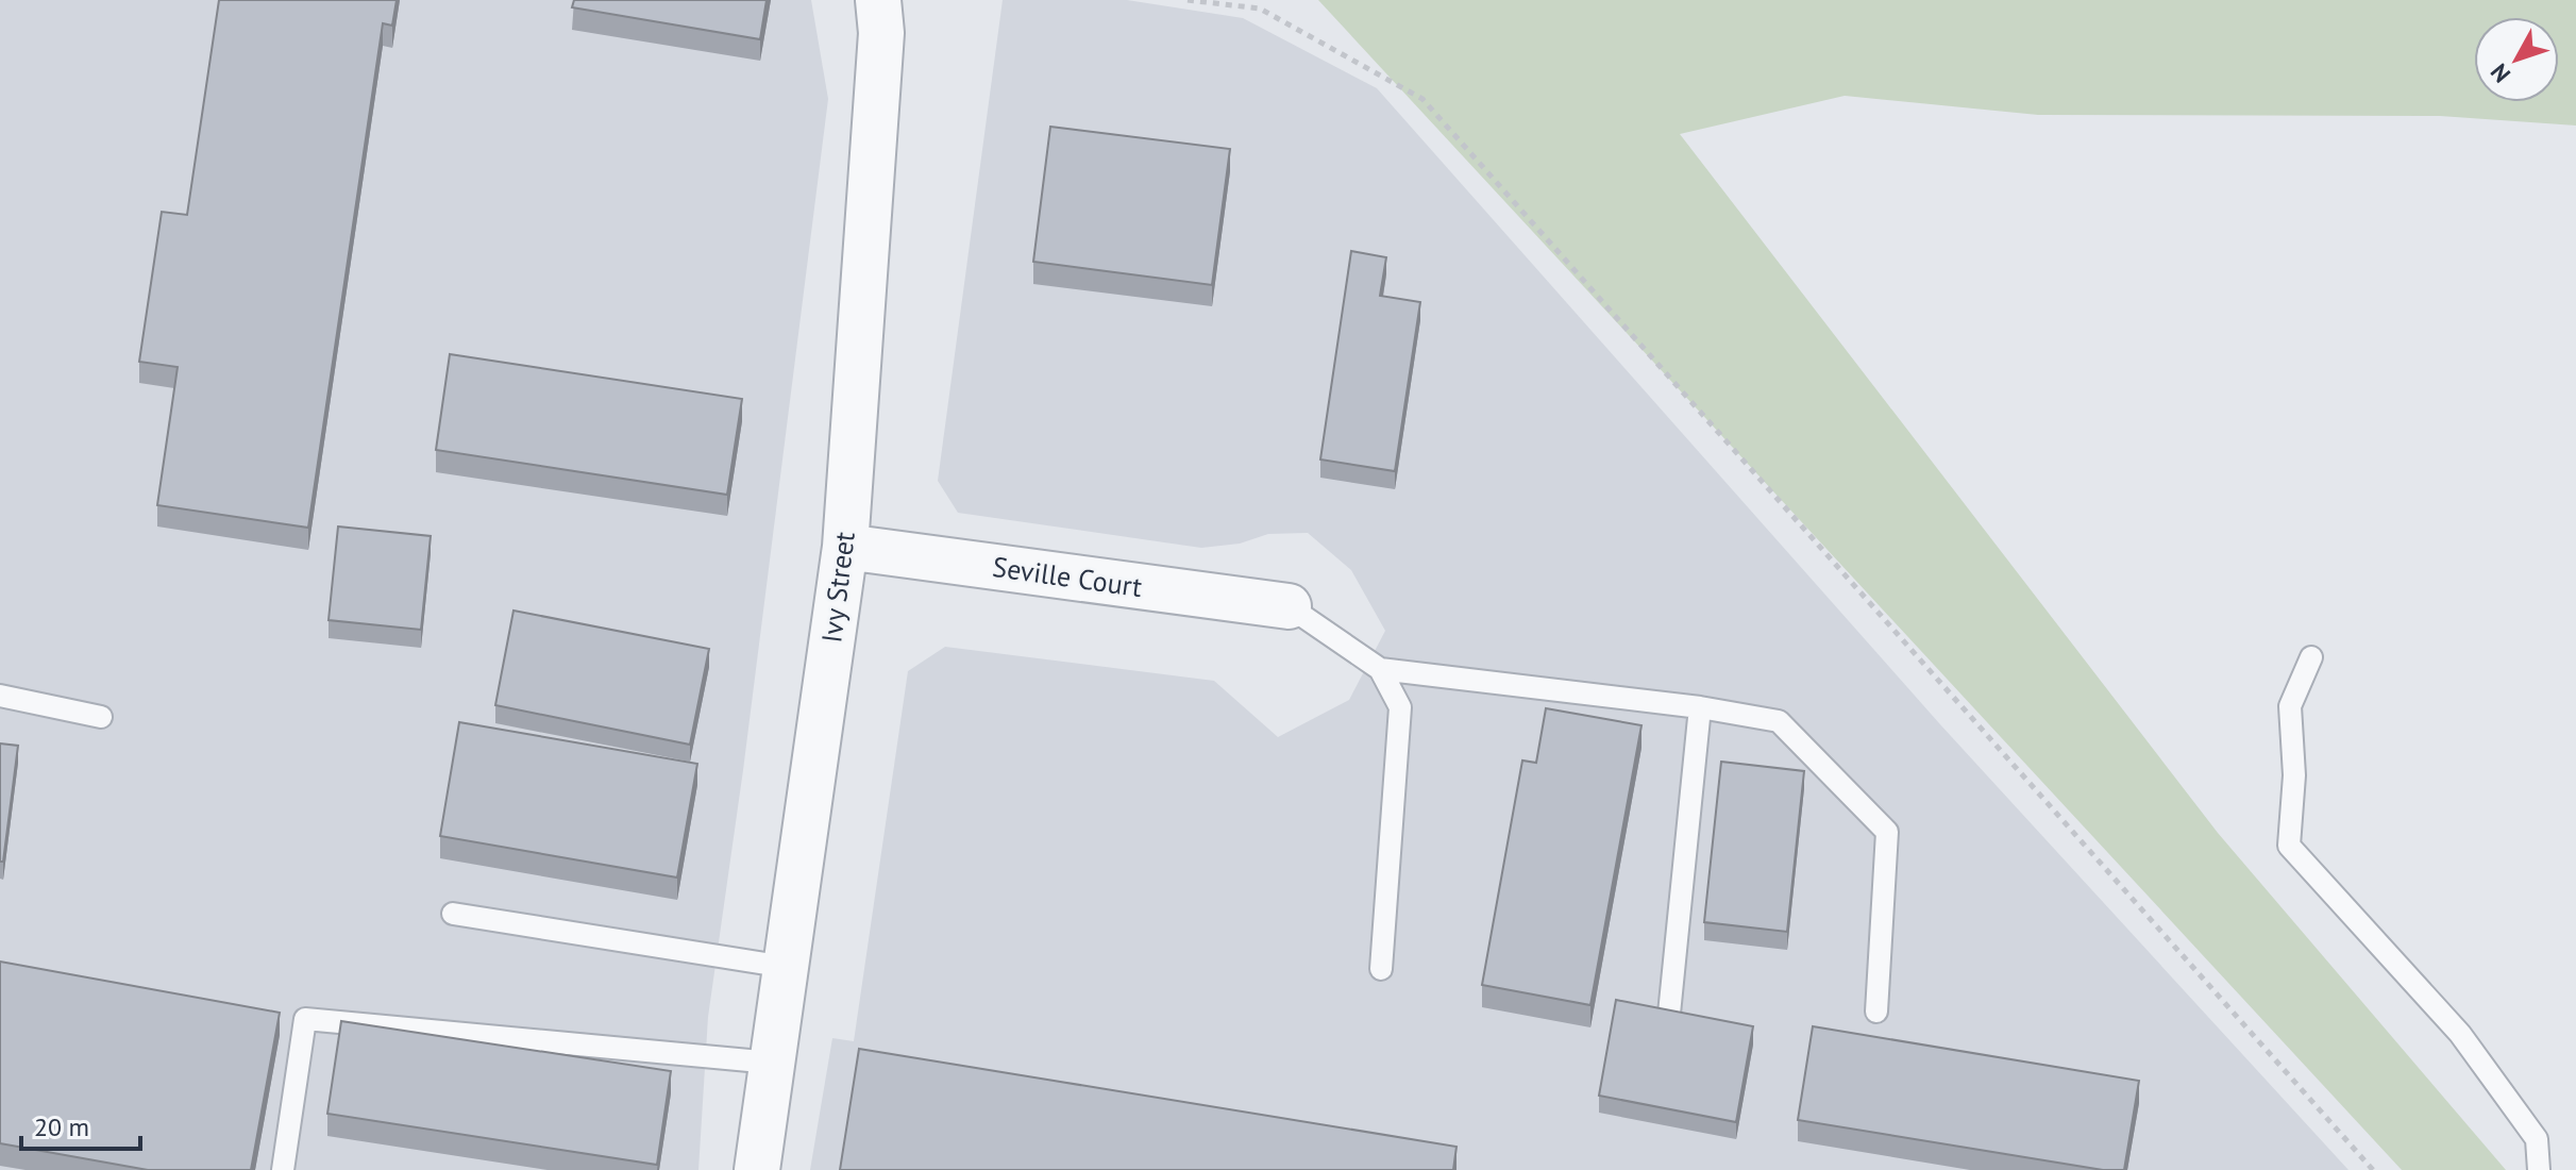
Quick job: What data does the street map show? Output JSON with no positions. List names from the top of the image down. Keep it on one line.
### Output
{"streets":{"street":["Seville Court","Ivy Street"]},"crossings":[["Seville Court","Ivy Street"]],"scale_bar":"20 m","north":"bottom left"}
